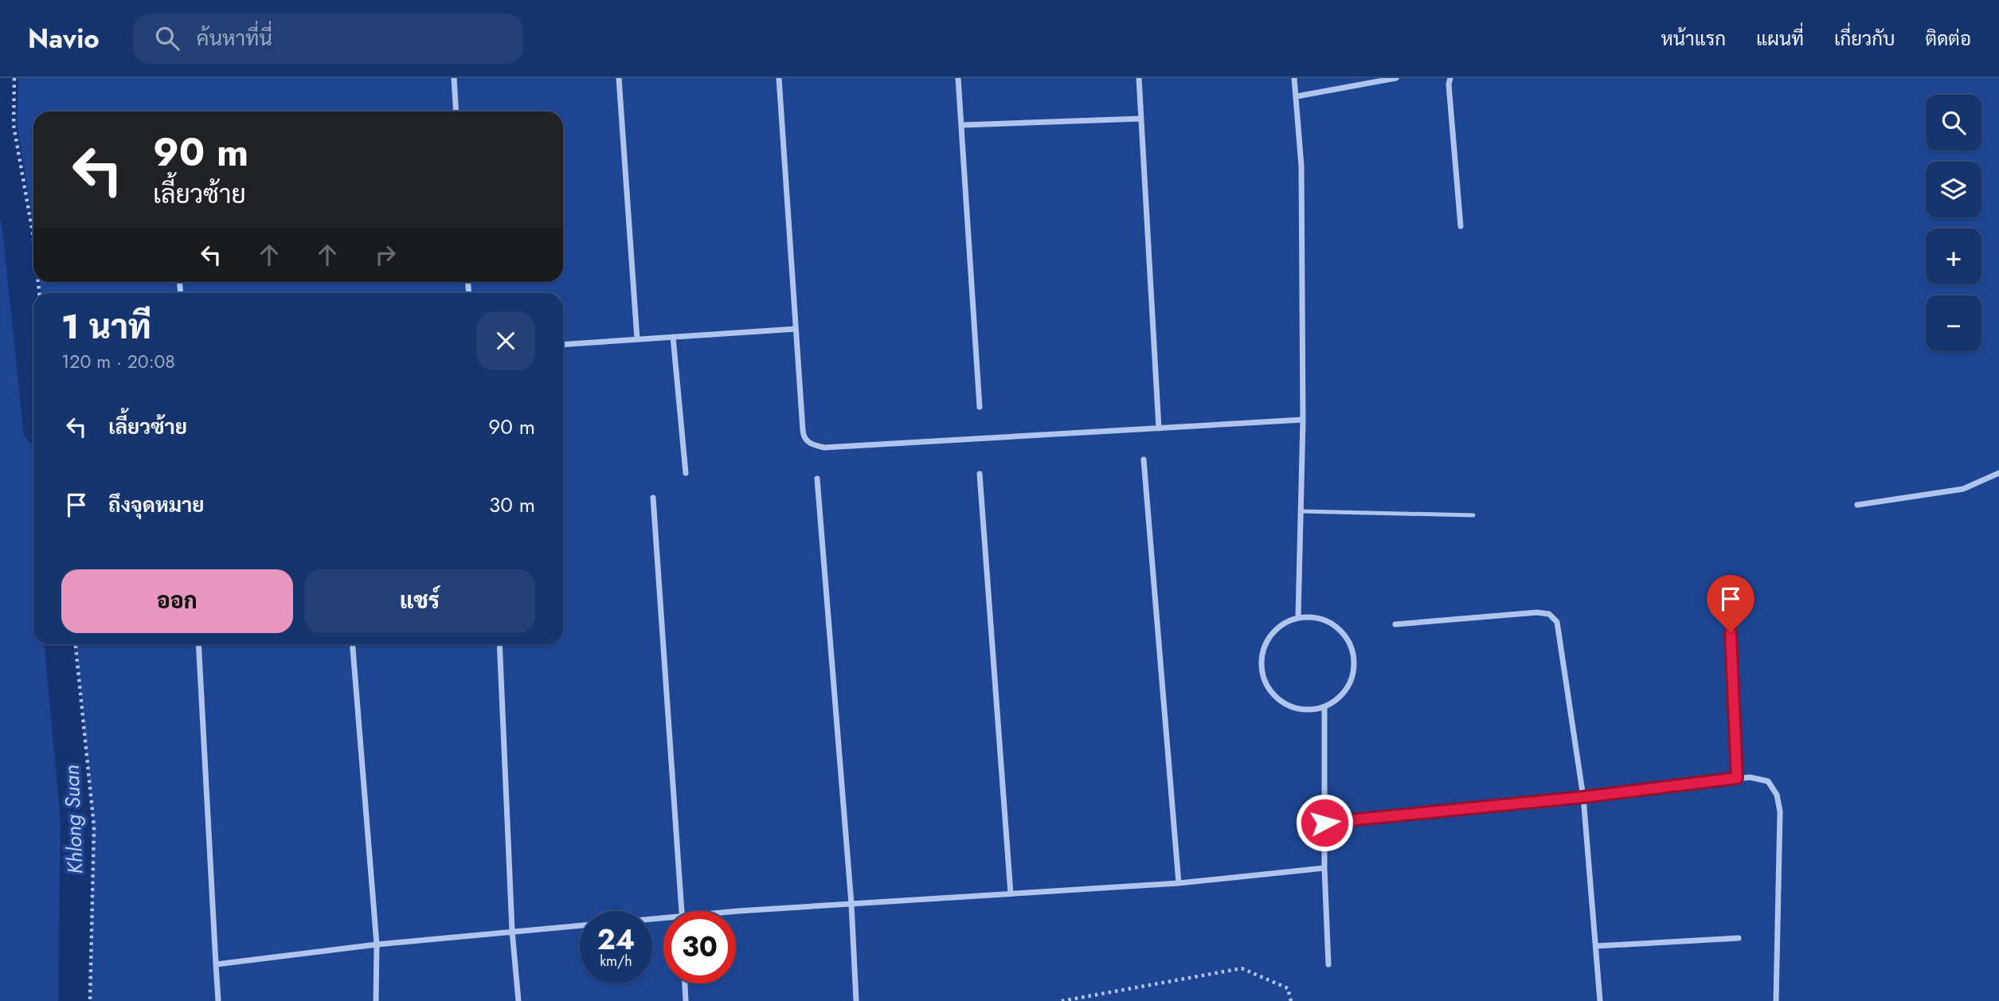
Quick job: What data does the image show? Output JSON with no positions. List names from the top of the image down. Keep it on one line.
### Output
{"water":["Khlong Suan"],"page":{"header":"Navio","search":"ค้นหาที่นี่","nav":["หน้าแรก","แผนที่","เกี่ยวกับ","ติดต่อ"],"map_buttons":["+","−"],"turn":["90 m","เลี้ยวซ้าย"],"heading":["1 นาที","120 m · 20:08"],"list":[{"name":"เลี้ยวซ้าย","value":"90 m"},{"name":"ถึงจุดหมาย","value":"30 m"}],"buttons":["ออก","แชร์"],"speed":"24 km/h","limit":"30"}}
